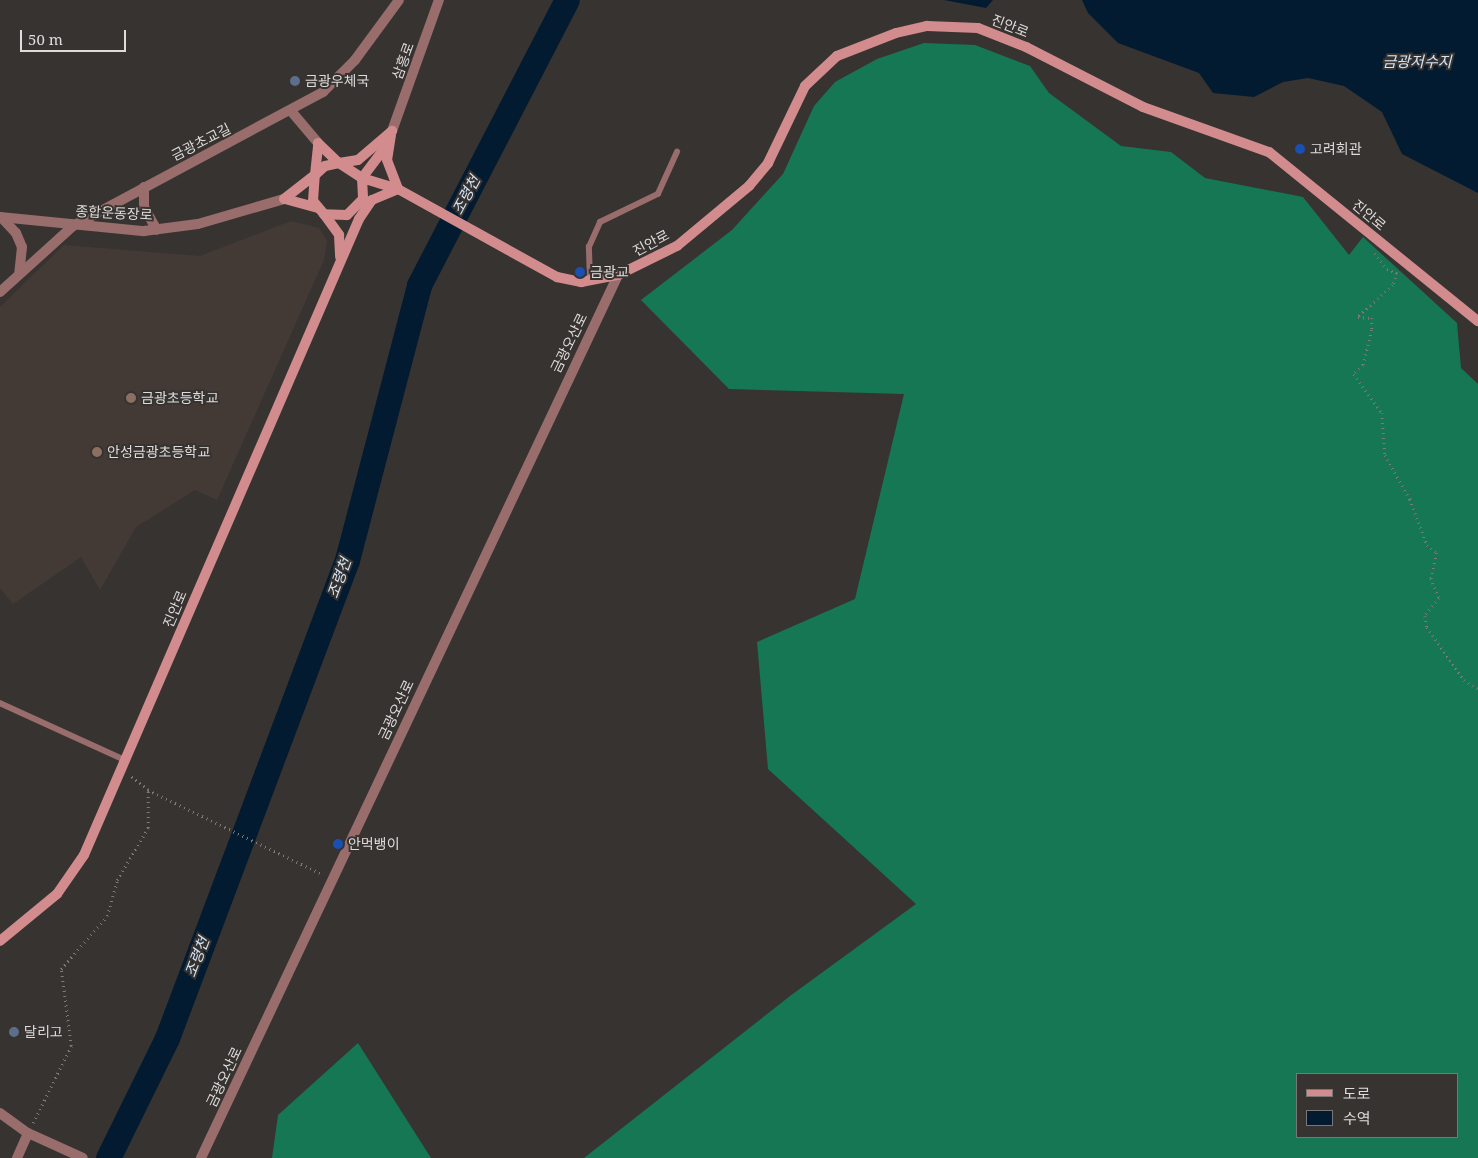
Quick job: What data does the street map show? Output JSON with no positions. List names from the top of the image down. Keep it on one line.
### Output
{"streets":{"main road":["진안로"],"street":["삼흥로","금광초교길","종합운동장로","금광오산로"]},"crossings":[["진안로","금광오산로"],["금광초교길","종합운동장로"]],"water":["금광저수지","조령천"],"places":["금광우체국","고려회관","금광교","금광초등학교","안성금광초등학교","안먹뱅이","달리고"],"legend":["도로","수역"],"scale_bar":"50 m"}
